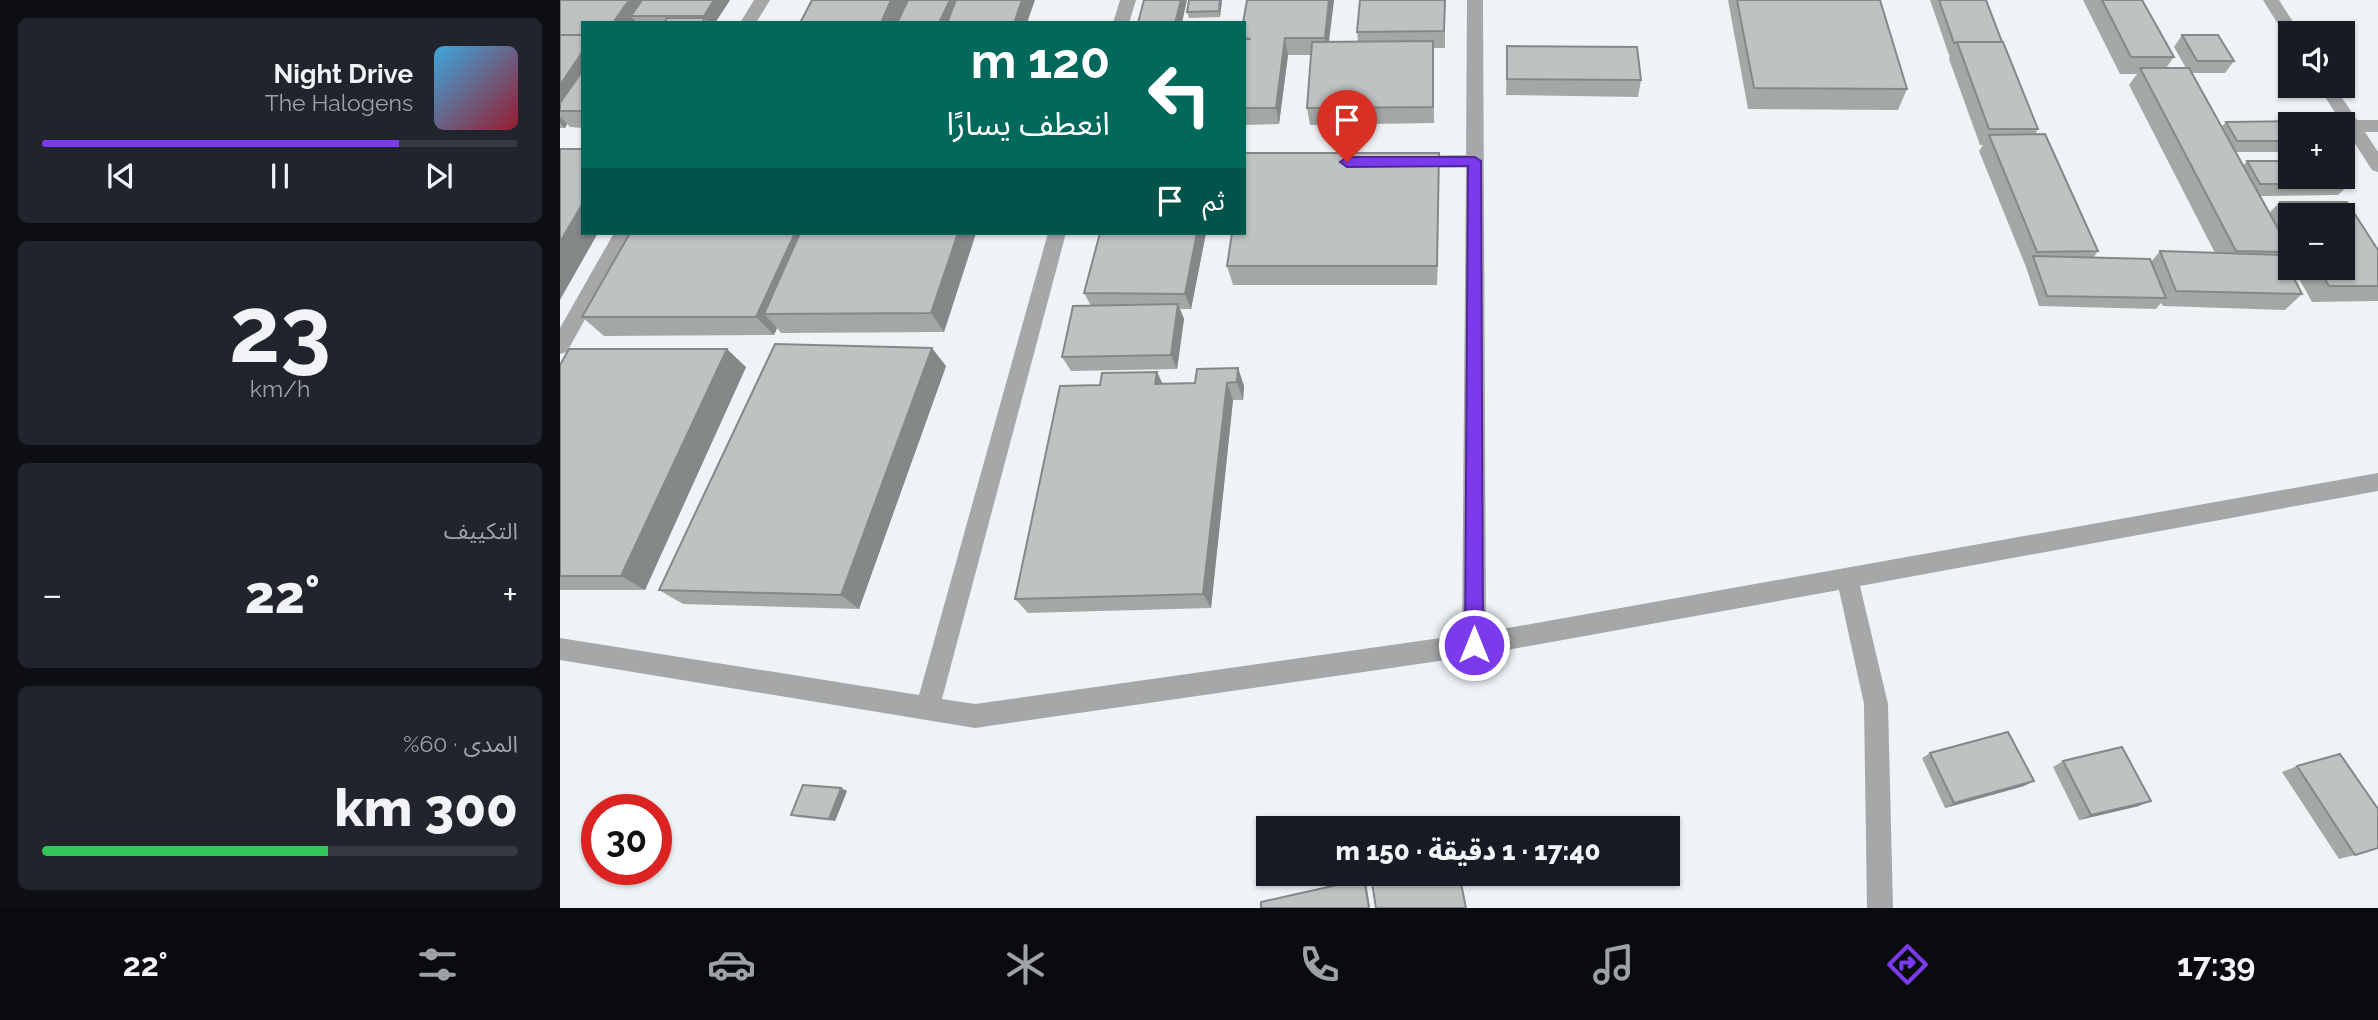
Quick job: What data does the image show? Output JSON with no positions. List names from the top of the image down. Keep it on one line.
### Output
{"page":{"map_buttons":["+","−"],"turn":["120 m","انعطف يسارًا"],"song":["Night Drive","The Halogens"],"then":"ثم","tile":[["23","km/h"],"التكييف",["المدى · 60%","300 km"]],"heat":["−","22°","+"],"limit":"30","trip":"17:40 · 1 دقيقة · 150 m","tabs":["17:39","22°"]}}
